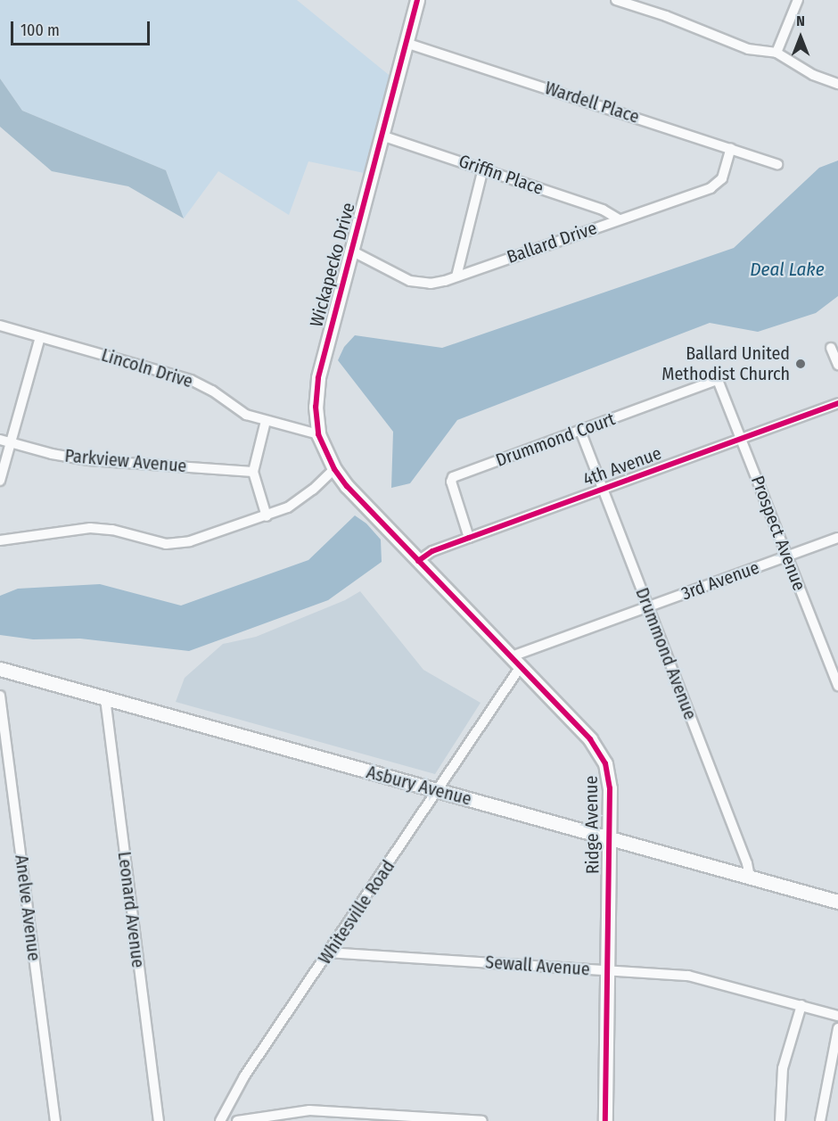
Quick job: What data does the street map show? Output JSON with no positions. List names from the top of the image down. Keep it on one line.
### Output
{"streets":{"street":["Wardell Place","Griffin Place","Ballard Drive","Wickapecko Drive","Lincoln Drive","Drummond Court","Parkview Avenue","4th Avenue","Prospect Avenue","3rd Avenue","Drummond Avenue","Asbury Avenue","Ridge Avenue","Anelve Avenue","Leonard Avenue","Whitesville Road","Sewall Avenue"]},"crossings":[["Wardell Place","Ballard Drive"],["Wardell Place","Wickapecko Drive"],["Griffin Place","Ballard Drive"],["Griffin Place","Wickapecko Drive"],["Ballard Drive","Wickapecko Drive"],["Wickapecko Drive","Lincoln Drive"],["Wickapecko Drive","Ridge Avenue"],["Drummond Court","4th Avenue"],["Drummond Court","Prospect Avenue"],["Drummond Court","Drummond Avenue"],["4th Avenue","Prospect Avenue"],["4th Avenue","Drummond Avenue"],["4th Avenue","Ridge Avenue"],["Prospect Avenue","3rd Avenue"],["3rd Avenue","Drummond Avenue"],["3rd Avenue","Ridge Avenue"],["3rd Avenue","Whitesville Road"],["Drummond Avenue","Asbury Avenue"],["Asbury Avenue","Ridge Avenue"],["Asbury Avenue","Leonard Avenue"],["Asbury Avenue","Whitesville Road"],["Ridge Avenue","Whitesville Road"],["Ridge Avenue","Sewall Avenue"],["Whitesville Road","Sewall Avenue"]],"water":["Deal Lake"],"places":["Ballard United Methodist Church"],"scale_bar":"100 m","north":"top"}
